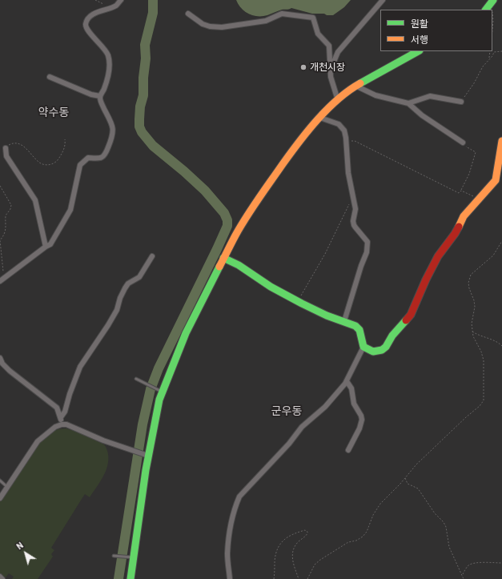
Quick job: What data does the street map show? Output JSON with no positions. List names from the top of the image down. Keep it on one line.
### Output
{"districts":["약수동","군우동"],"places":["개천시장"],"legend":["원활","서행"],"north":"top left"}
